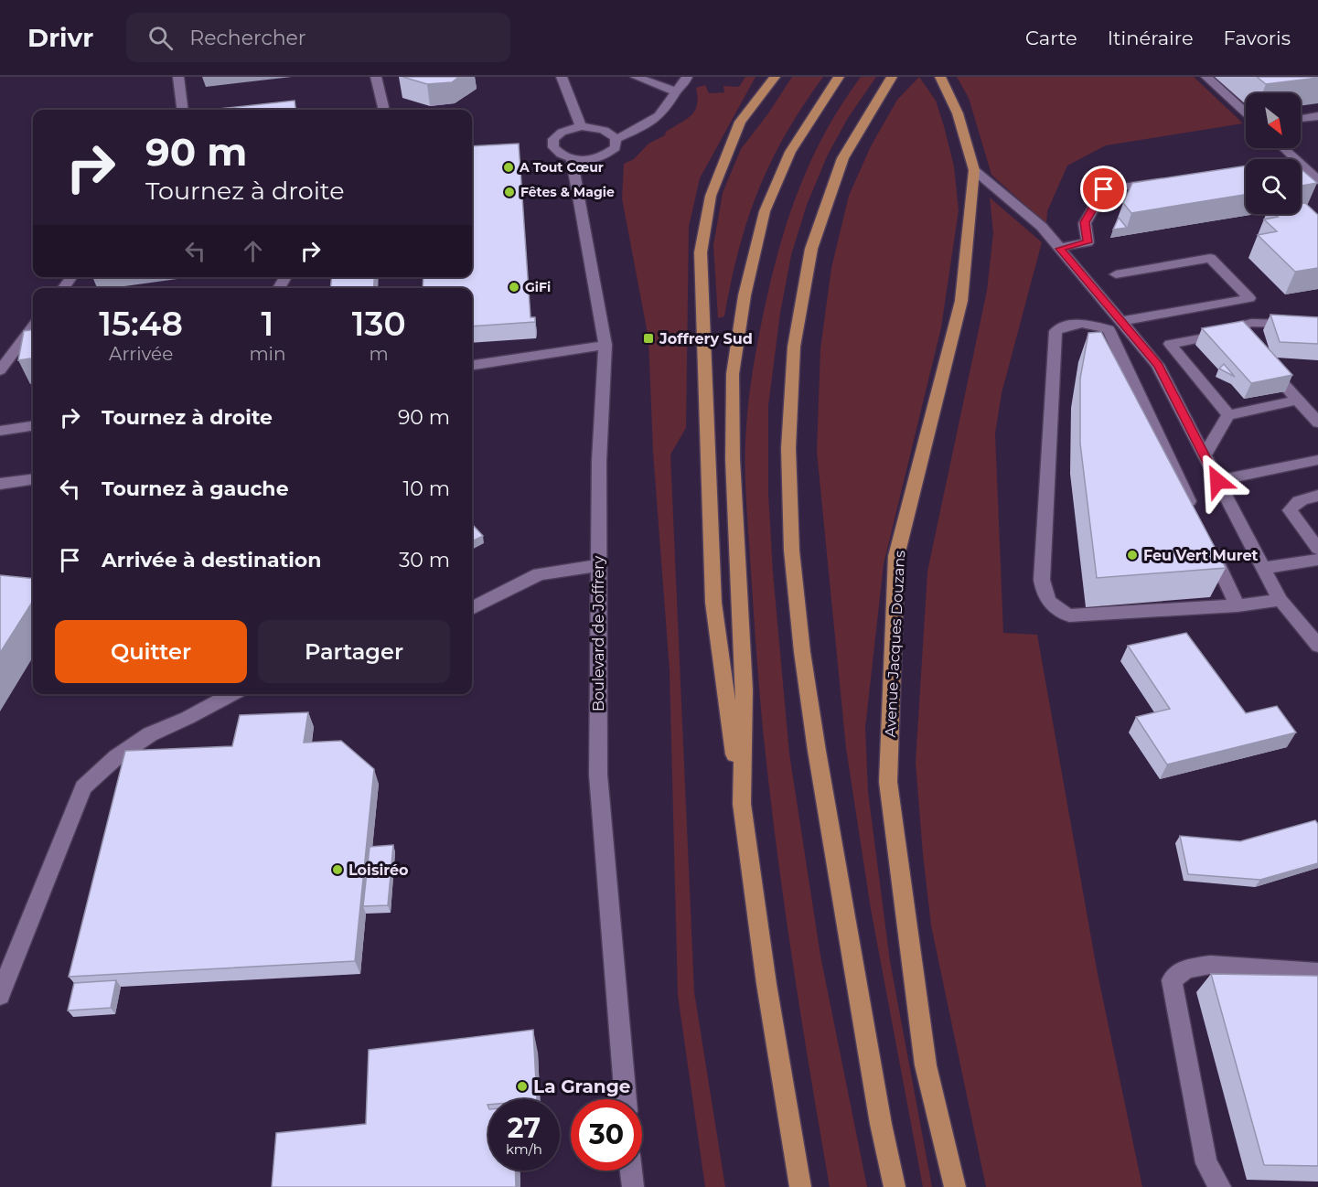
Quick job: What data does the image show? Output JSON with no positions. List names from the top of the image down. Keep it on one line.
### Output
{"streets":{"main road":["Avenue Jacques Douzans"],"street":["Boulevard de Joffrery"]},"places":{"other":["A Tout Cœur","Fêtes & Magie","GiFi","Feu Vert Muret","Loisiréo","La Grange"],"transit":["Joffrery Sud"]},"north":"bottom right","page":{"header":"Drivr","search":"Rechercher","nav":["Carte","Itinéraire","Favoris"],"turn":["90 m","Tournez à droite"],"eta":["15:48","Arrivée","1","min","130","m"],"list":[{"name":"Tournez à droite","value":"90 m"},{"name":"Tournez à gauche","value":"10 m"},{"name":"Arrivée à destination","value":"30 m"}],"buttons":["Quitter","Partager"],"speed":"27 km/h","limit":"30"}}
